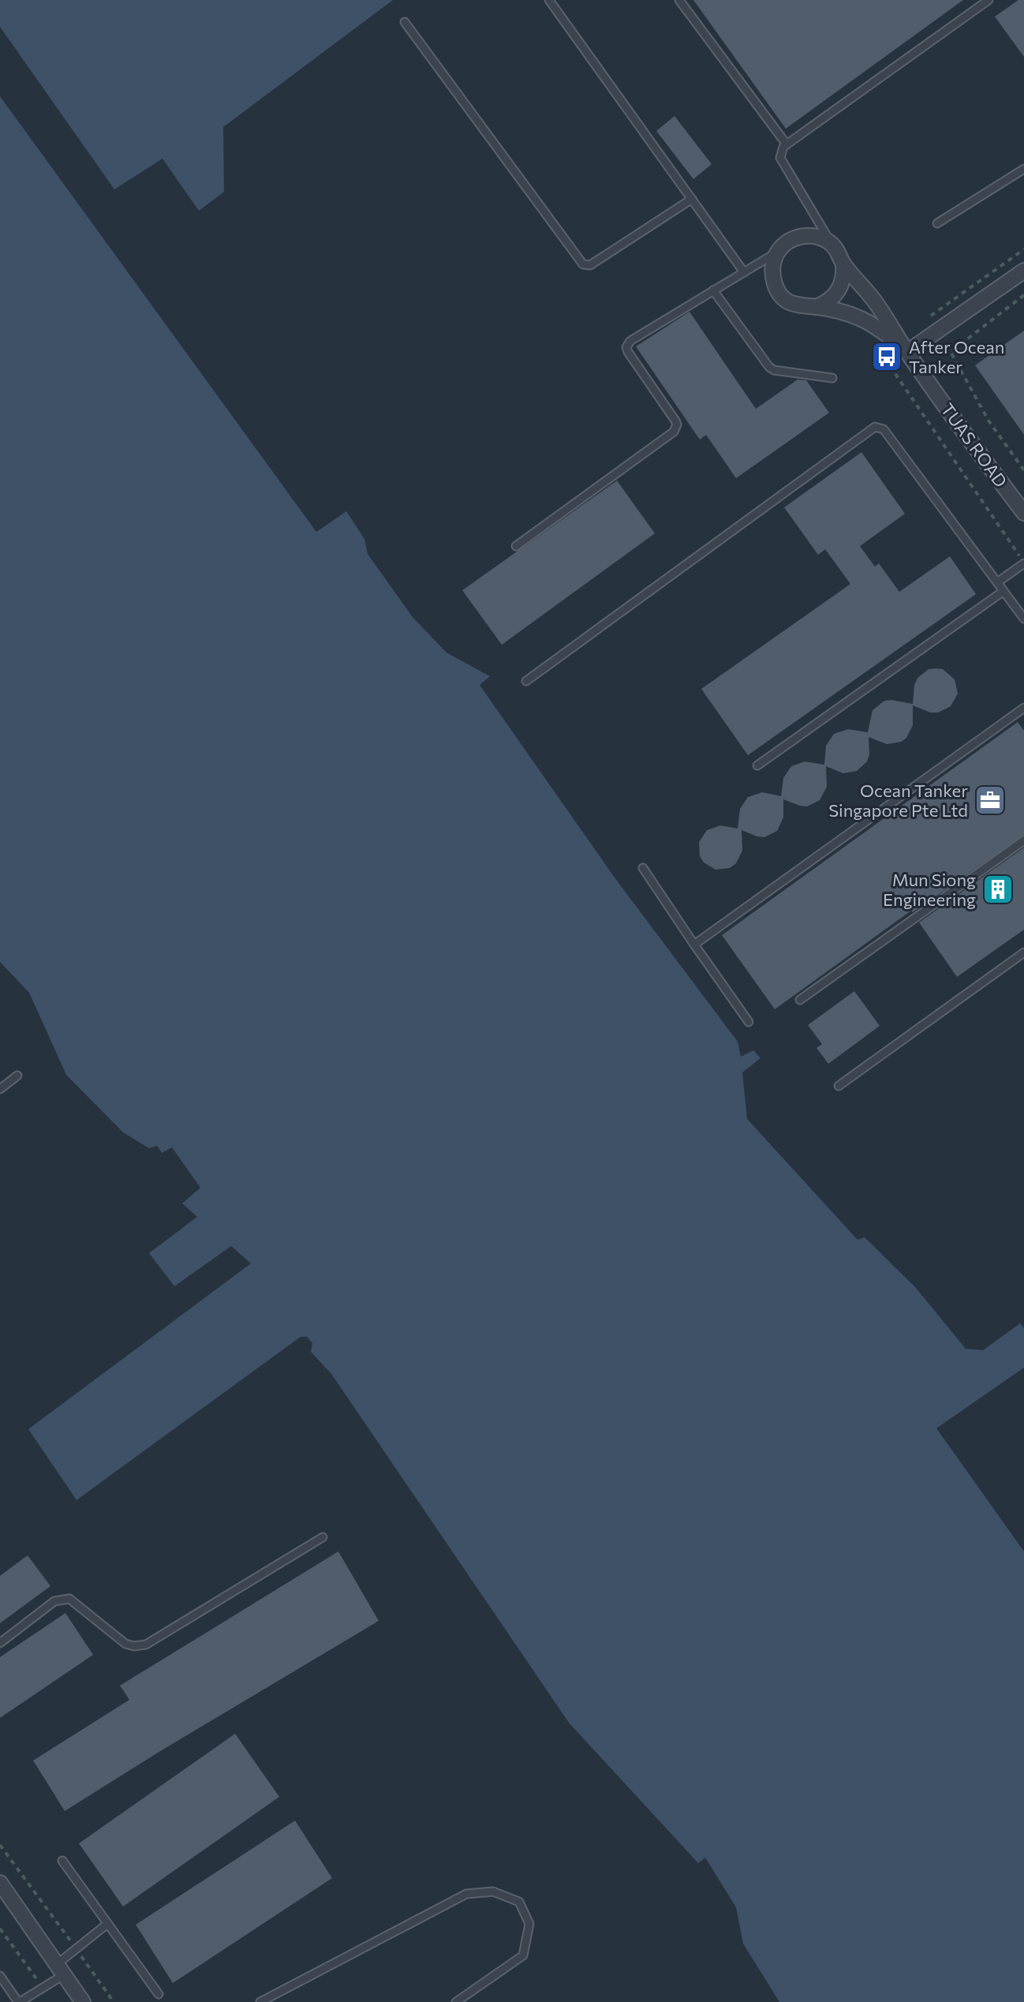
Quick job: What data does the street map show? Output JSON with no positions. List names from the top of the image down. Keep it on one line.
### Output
{"streets":{"street":["TUAS ROAD"]},"places":{"bus stop":["After Ocean Tanker"],"office":["Ocean Tanker Singapore Pte Ltd"],"building":["Mun Siong Engineering"]}}
